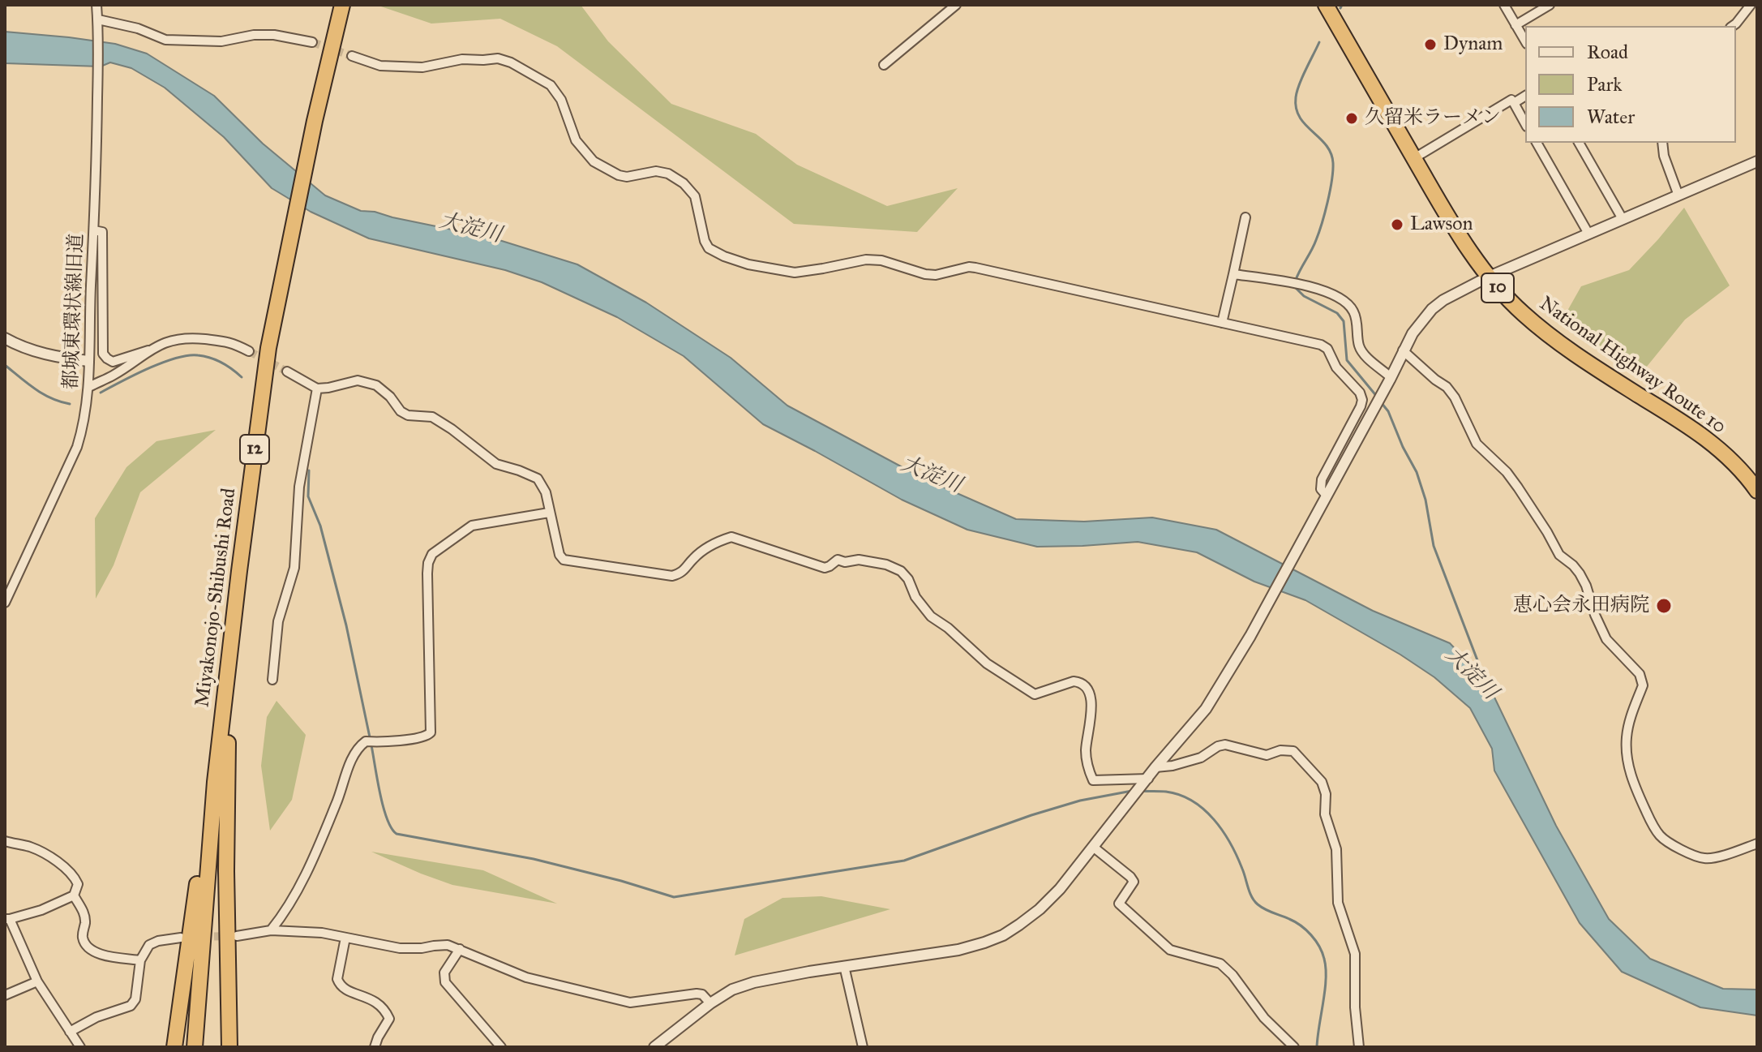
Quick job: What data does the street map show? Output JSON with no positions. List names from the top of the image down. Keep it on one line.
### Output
{"streets":{"highway":["10","National Highway Route 10","12","Miyakonojo-Shibushi Road"],"street":["都城東環状線旧道"]},"water":["大淀川"],"places":["Dynam","久留米ラーメン","Lawson","恵心会永田病院"],"legend":["Road","Park","Water"]}
